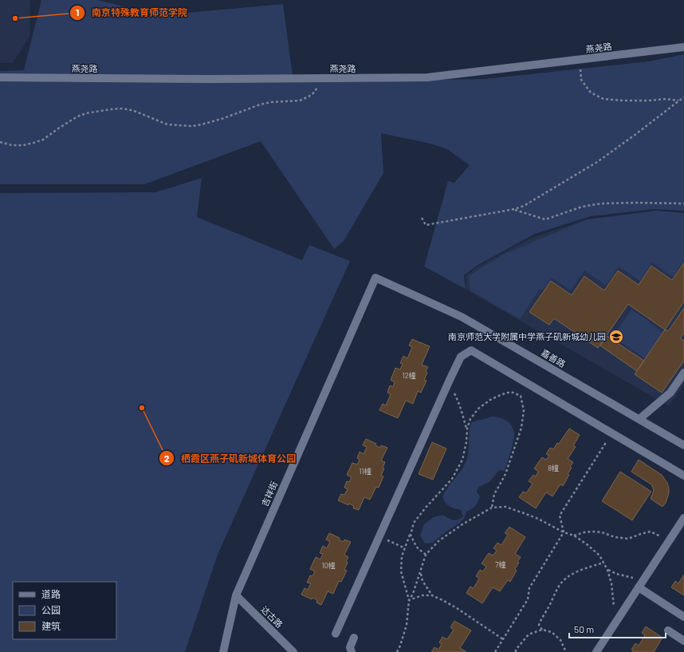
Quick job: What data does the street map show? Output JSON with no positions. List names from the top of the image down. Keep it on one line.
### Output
{"streets":{"street":["燕尧路","嘉善路","吉祥街","达古路"]},"crossings":[["嘉善路","吉祥街"],["吉祥街","达古路"]],"places":{"other":["南京特殊教育师范学院","栖霞区燕子矶新城体育公园"],"school or university":["南京师范大学附属中学燕子矶新城幼儿园"]},"house_numbers":["12幢","8幢","11幢","7幢","10幢"],"legend":["道路","公园","建筑"],"scale_bar":"50 m"}
